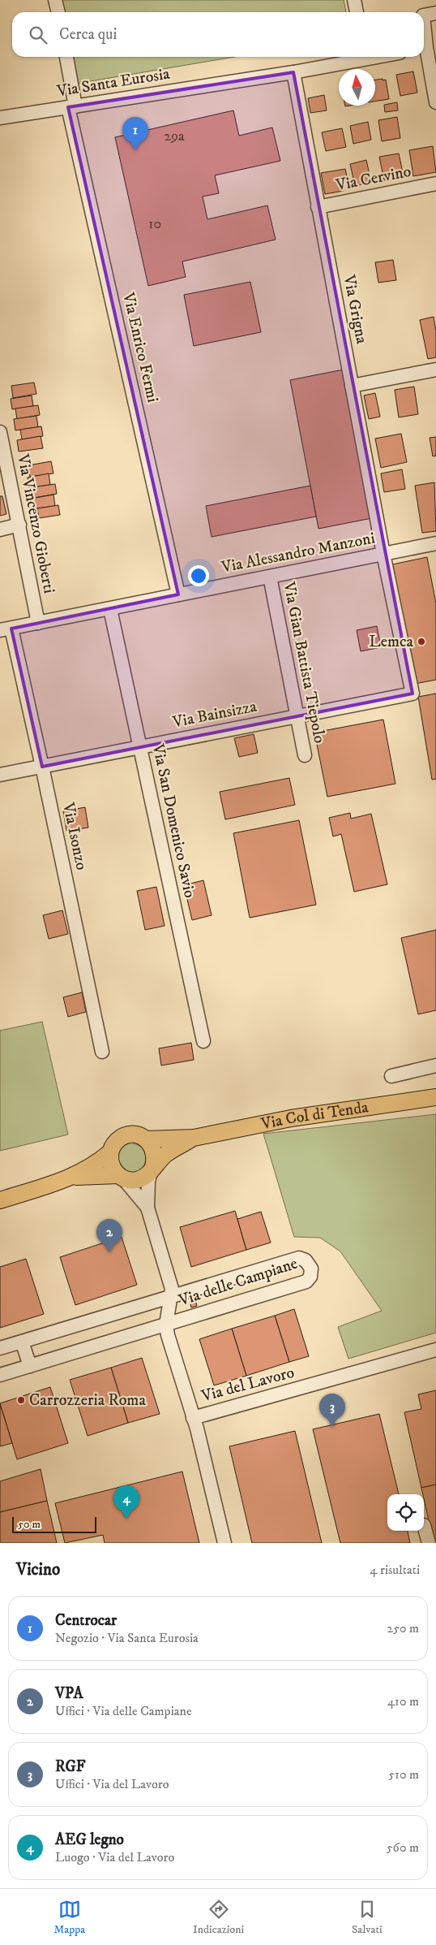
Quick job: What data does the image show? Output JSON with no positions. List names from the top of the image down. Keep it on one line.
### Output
{"streets":{"main road":["Via Col di Tenda"],"street":["Via Santa Eurosia","Via Cervino","Via Grigna","Via Enrico Fermi","Via Vincenzo Gioberti","Via Alessandro Manzoni","Via Gian Battista Tiepolo","Via Bainsizza","Via San Domenico Savio","Via Isonzo","Via delle Campiane","Via del Lavoro"]},"crossings":[["Via Santa Eurosia","Via Grigna"],["Via Santa Eurosia","Via Enrico Fermi"],["Via Cervino","Via Grigna"],["Via Grigna","Via Alessandro Manzoni"],["Via Grigna","Via Bainsizza"],["Via Enrico Fermi","Via Alessandro Manzoni"],["Via Vincenzo Gioberti","Via Alessandro Manzoni"],["Via Alessandro Manzoni","Via Gian Battista Tiepolo"],["Via Alessandro Manzoni","Via San Domenico Savio"],["Via Alessandro Manzoni","Via Isonzo"],["Via Gian Battista Tiepolo","Via Bainsizza"],["Via Bainsizza","Via San Domenico Savio"],["Via Bainsizza","Via Isonzo"],["Via Col di Tenda","Via delle Campiane"],["Via delle Campiane","Via del Lavoro"]],"places":["Lemca","Carrozzeria Roma"],"house_numbers":["29a","10"],"scale_bar":"50 m","north":"top","page":{"search":"Cerca qui","pins":["1","2","3","4"],"scale":"50 m","heading":["Vicino","4 risultati"],"list":[{"mark":"1","name":"Centrocar","note":"Negozio · Via Santa Eurosia","value":"250 m"},{"mark":"2","name":"VPA","note":"Uffici · Via delle Campiane","value":"410 m"},{"mark":"3","name":"RGF","note":"Uffici · Via del Lavoro","value":"510 m"},{"mark":"4","name":"AEG legno","note":"Luogo · Via del Lavoro","value":"560 m"}],"nav":["Mappa","Indicazioni","Salvati"]}}
